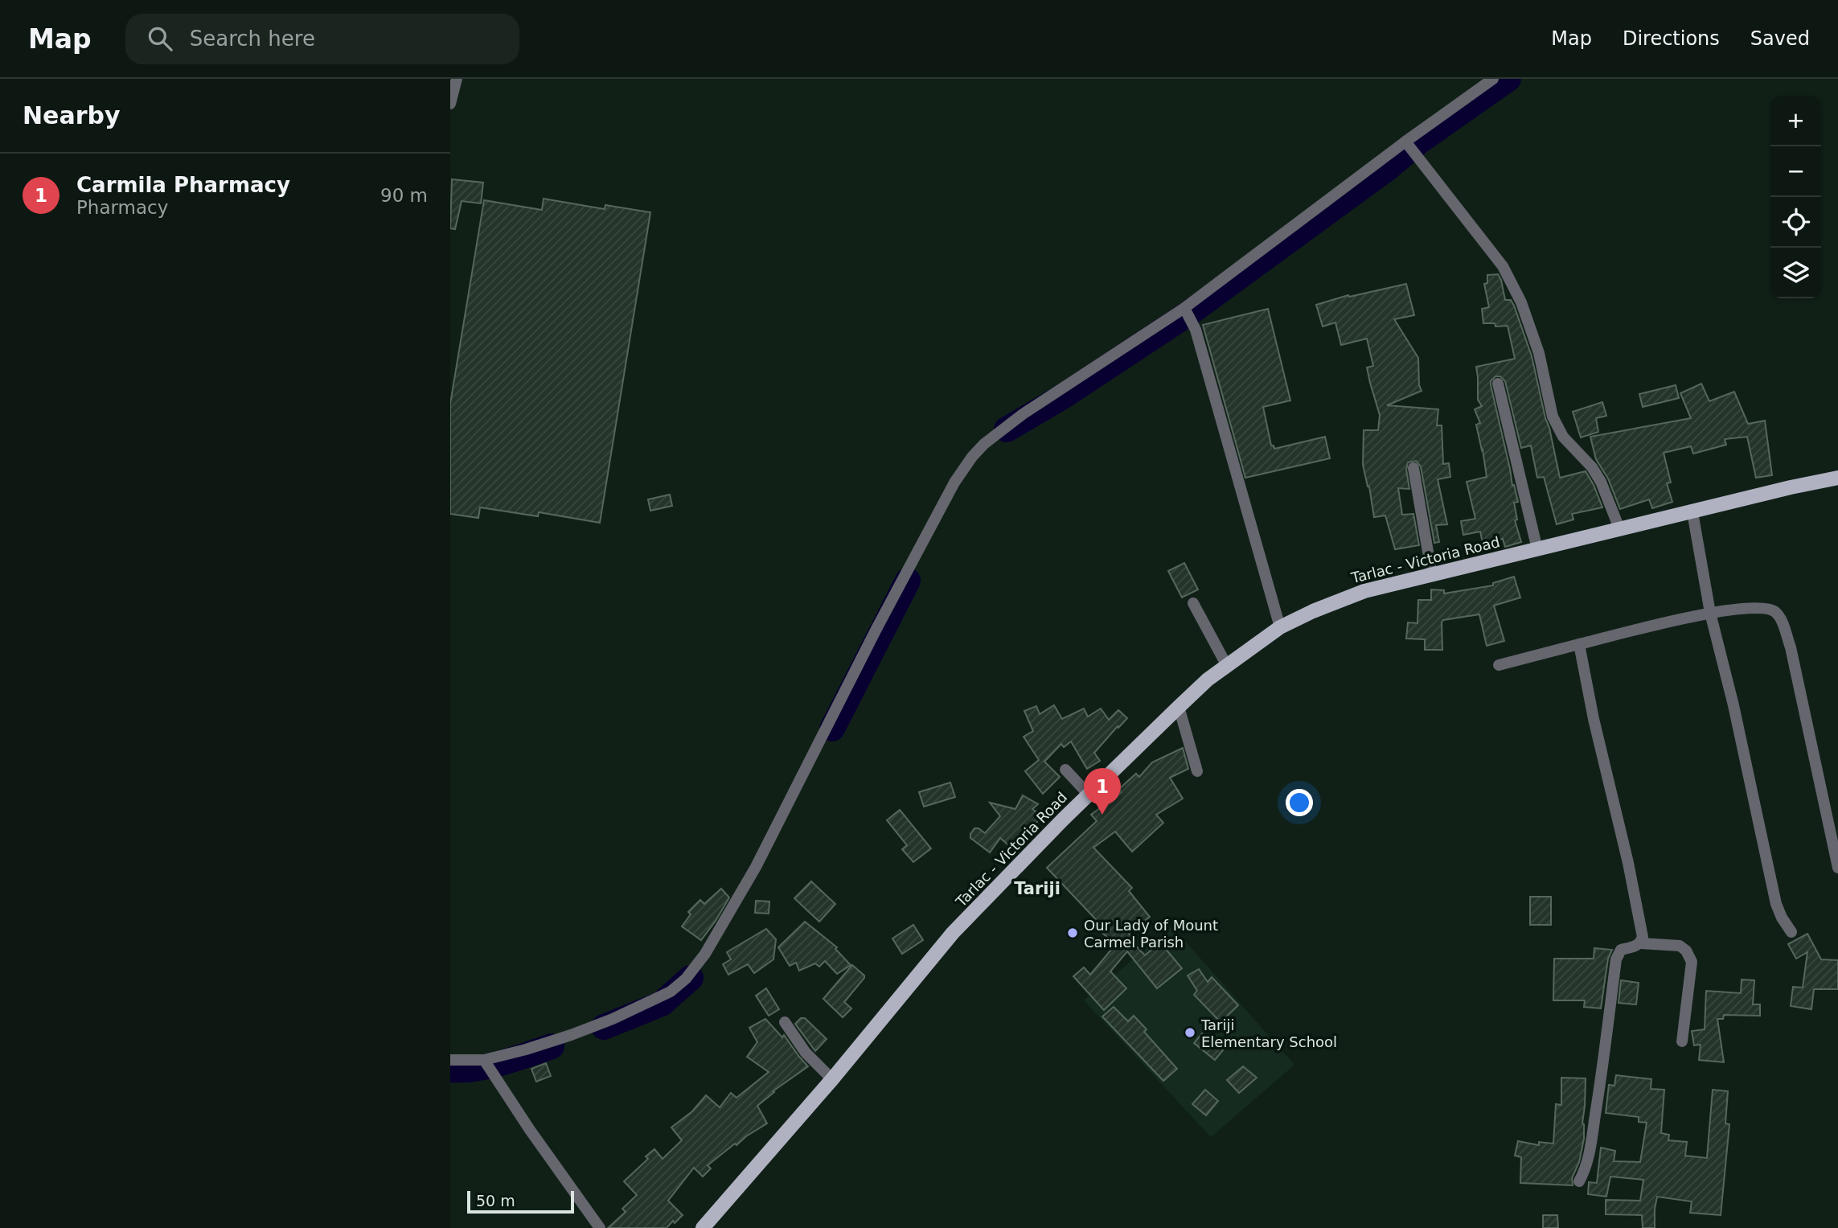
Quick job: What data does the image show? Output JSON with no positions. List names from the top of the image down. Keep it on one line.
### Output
{"streets":{"main road":["Tarlac - Victoria Road"]},"districts":["Tariji"],"places":["Our Lady of Mount Carmel Parish","Tariji Elementary School"],"scale_bar":"50 m","page":{"header":"Map","search":"Search here","nav":["Map","Directions","Saved"],"heading":"Nearby","map_buttons":["+","−"],"list":[{"mark":"1","name":"Carmila Pharmacy","note":"Pharmacy","value":"90 m"}],"pins":"1","scale":"50 m"}}
